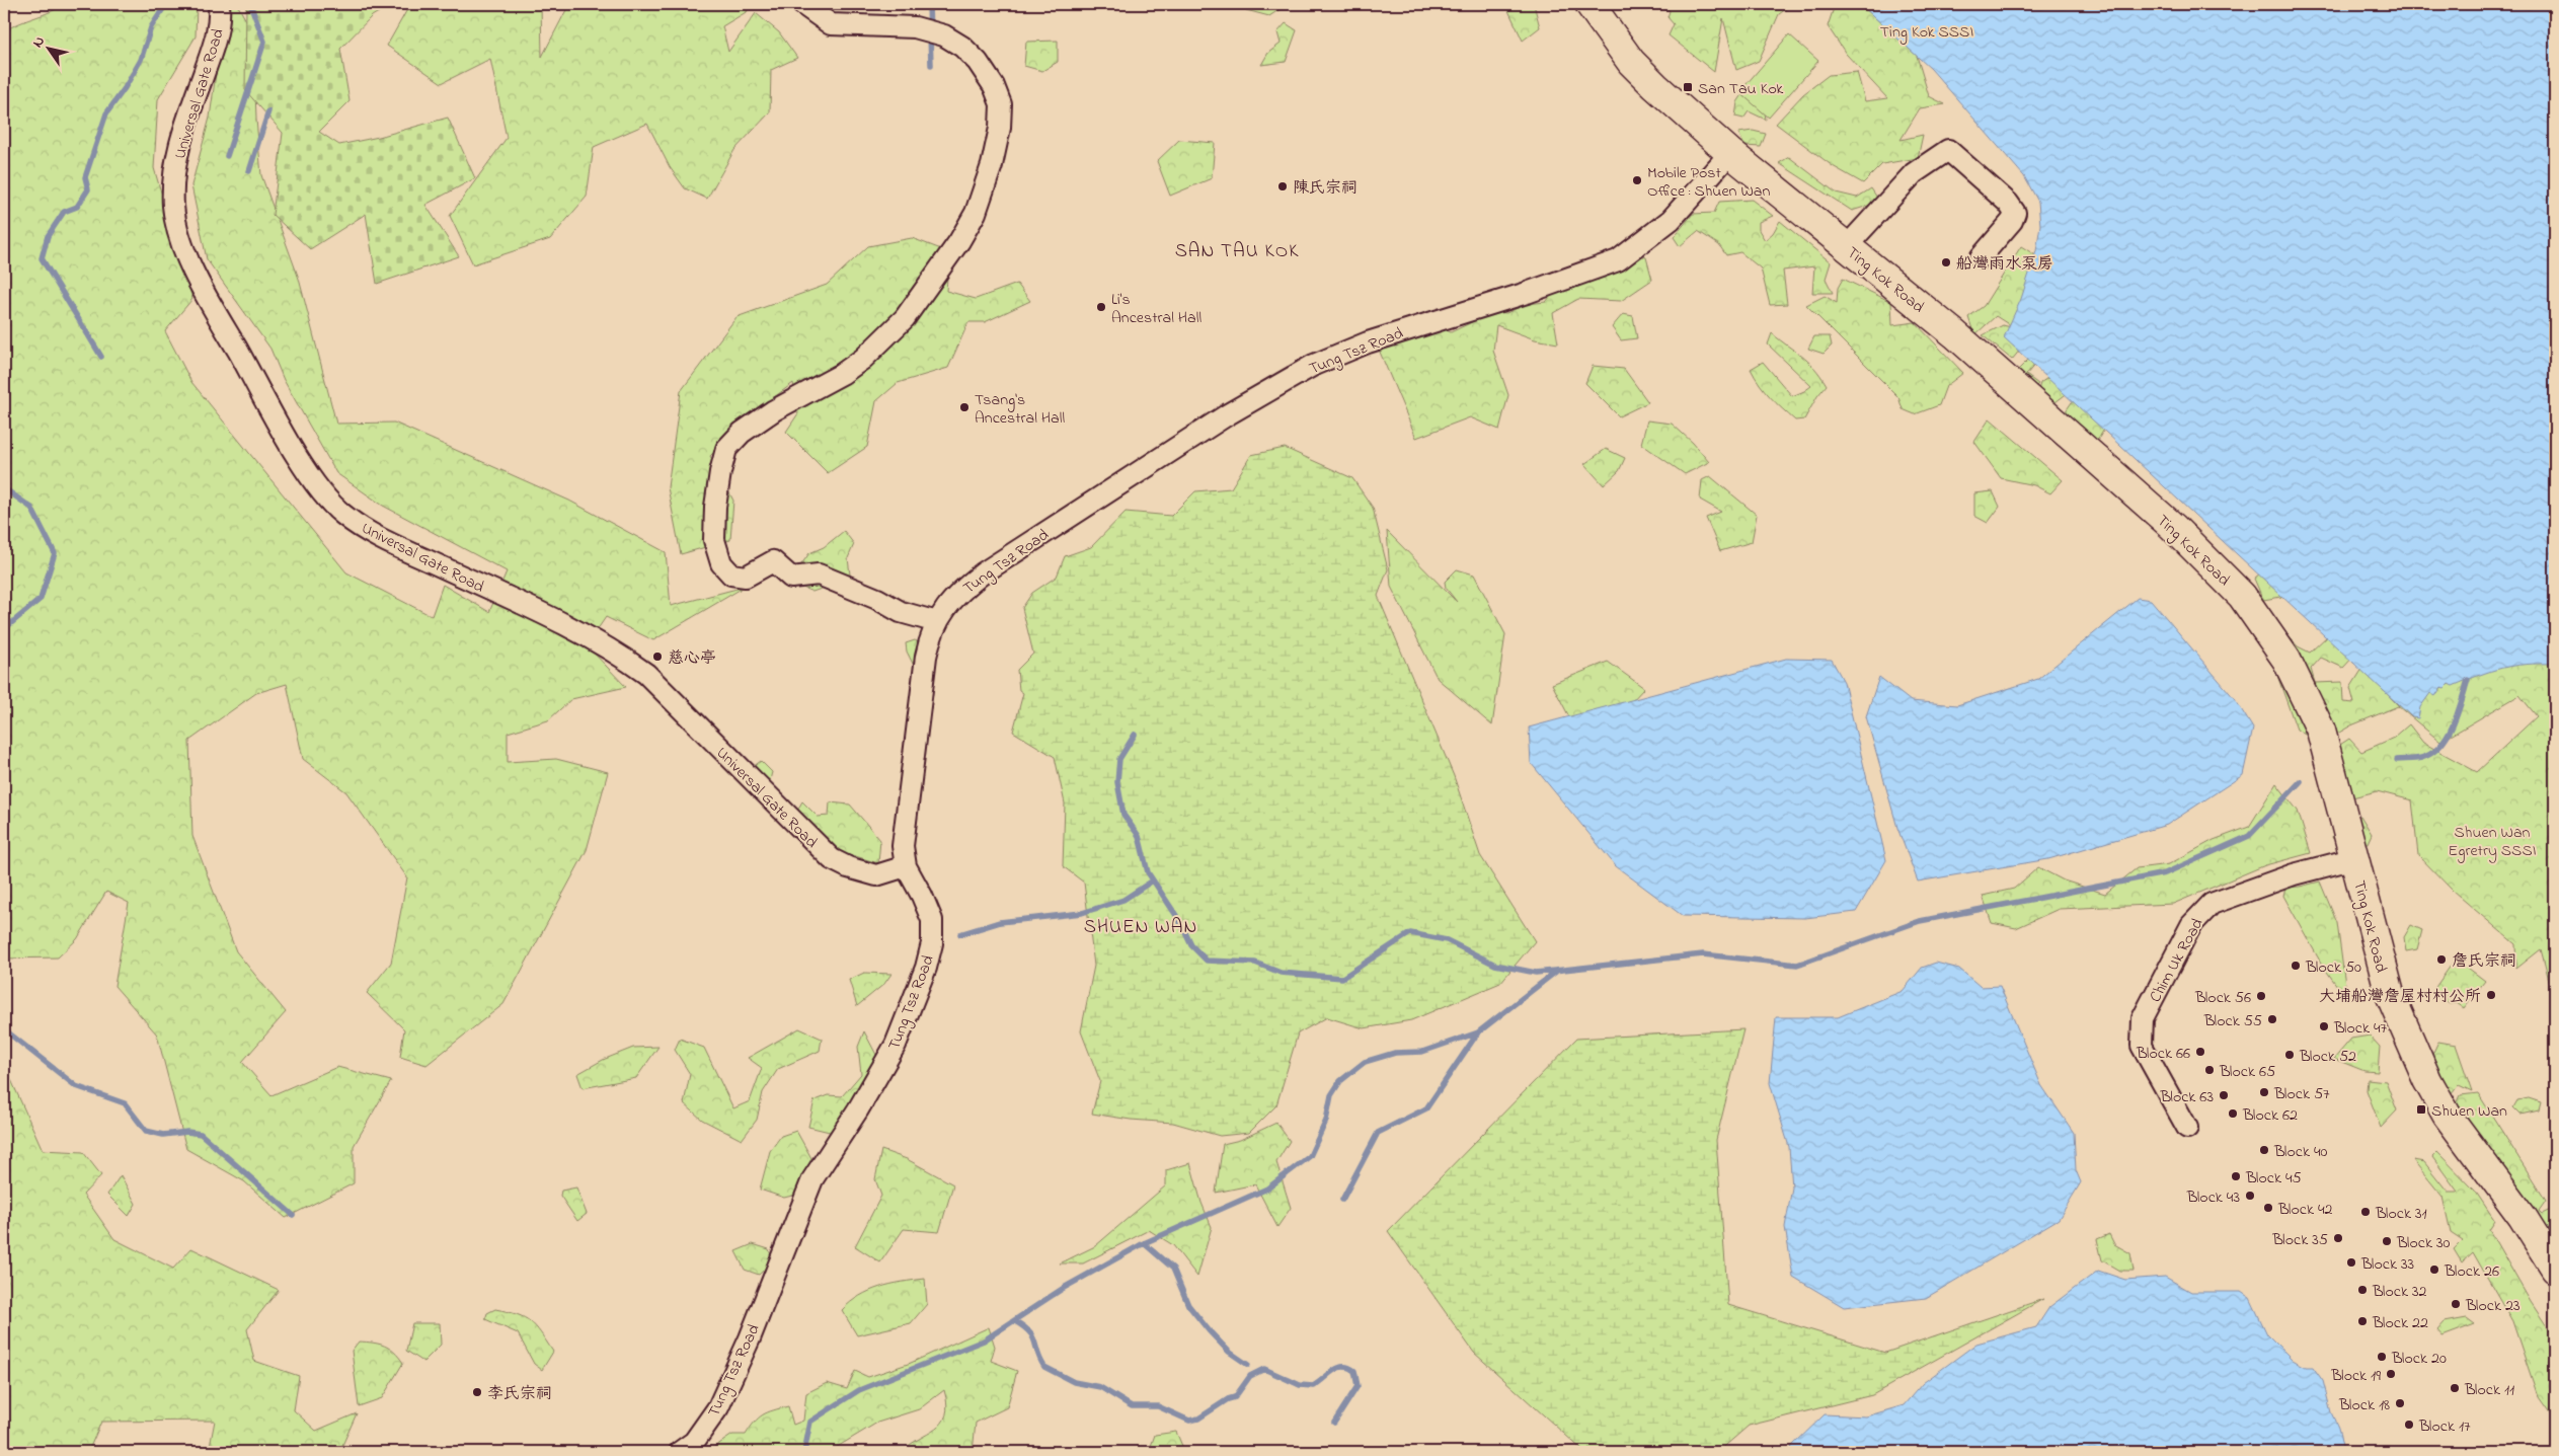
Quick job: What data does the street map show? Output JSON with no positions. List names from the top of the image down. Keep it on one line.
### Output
{"streets":{"main road":["Ting Kok Road"],"street":["Universal Gate Road","Tung Tsz Road","Chim Uk Road"]},"crossings":[["Universal Gate Road","Tung Tsz Road"],["Ting Kok Road","Tung Tsz Road"],["Ting Kok Road","Chim Uk Road"]],"districts":["SAN TAU KOK","SHUEN WAN"],"parks":["Ting Kok SSSI","Shuen Wan Egretry SSSI"],"places":{"transit":["San Tau Kok","Shuen Wan"],"other":["Mobile Post Office : Shuen Wan","陳氏宗祠","船灣雨水泵房","Li's Ancestral Hall","Tsang's Ancestral Hall","慈心亭","詹氏宗祠","Block 50","大埔船灣詹屋村村公所","Block 56","Block 55","Block 47","Block 66","Block 52","Block 65","Block 57","Block 63","Block 62","Block 40","Block 45","Block 43","Block 42","Block 31","Block 35","Block 30","Block 33","Block 26","Block 32","Block 23","Block 22","Block 20","Block 19","Block 11","李氏宗祠","Block 18","Block 17"]},"north":"top left"}
